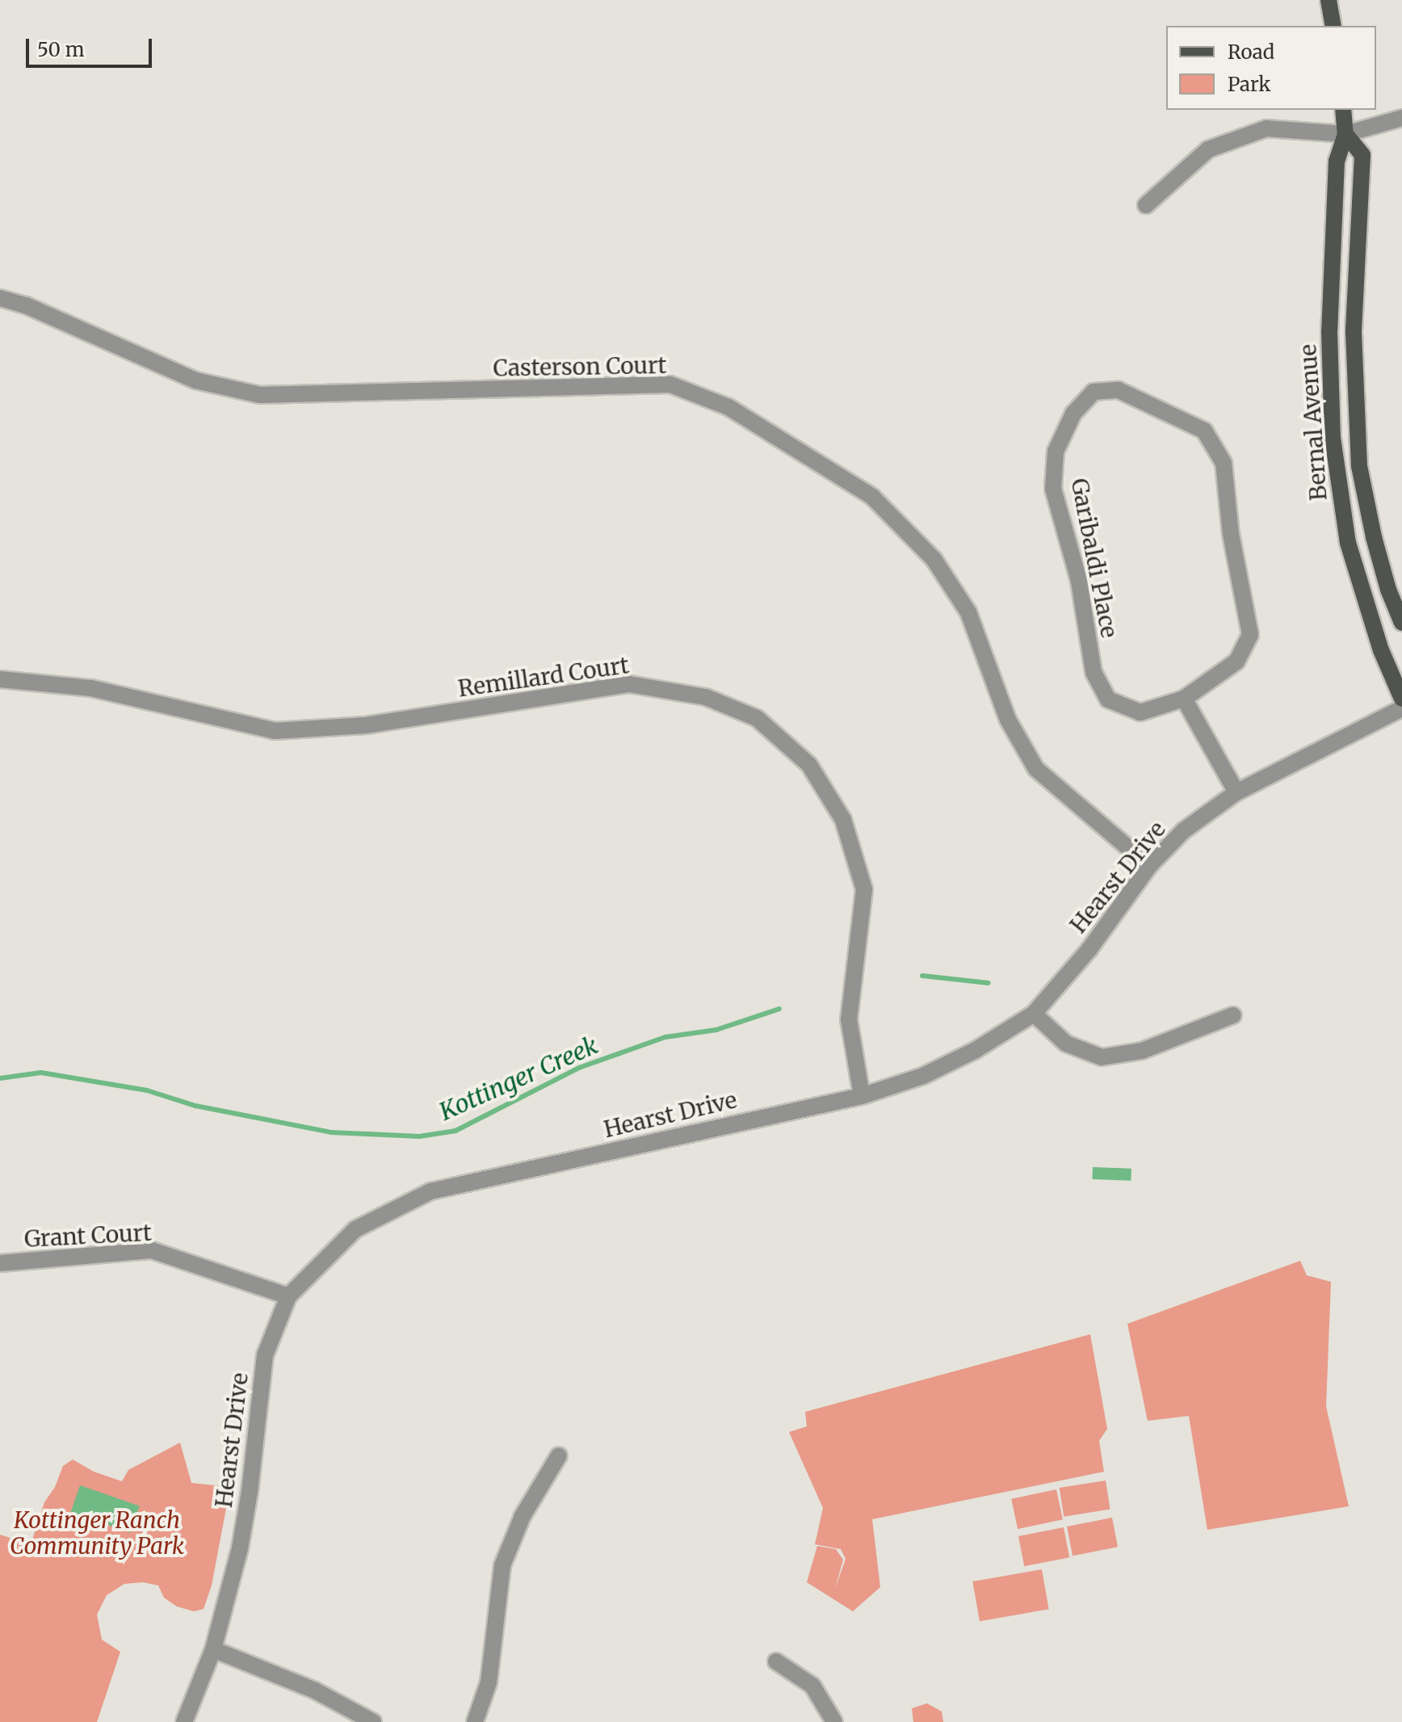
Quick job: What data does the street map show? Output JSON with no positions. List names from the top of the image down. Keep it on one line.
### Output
{"streets":{"main road":["Bernal Avenue"],"street":["Casterson Court","Garibaldi Place","Remillard Court","Hearst Drive","Grant Court"]},"crossings":[["Casterson Court","Hearst Drive"],["Remillard Court","Hearst Drive"],["Hearst Drive","Grant Court"]],"water":["Kottinger Creek"],"parks":["Kottinger Ranch Community Park"],"legend":["Road","Park"],"scale_bar":"50 m"}
